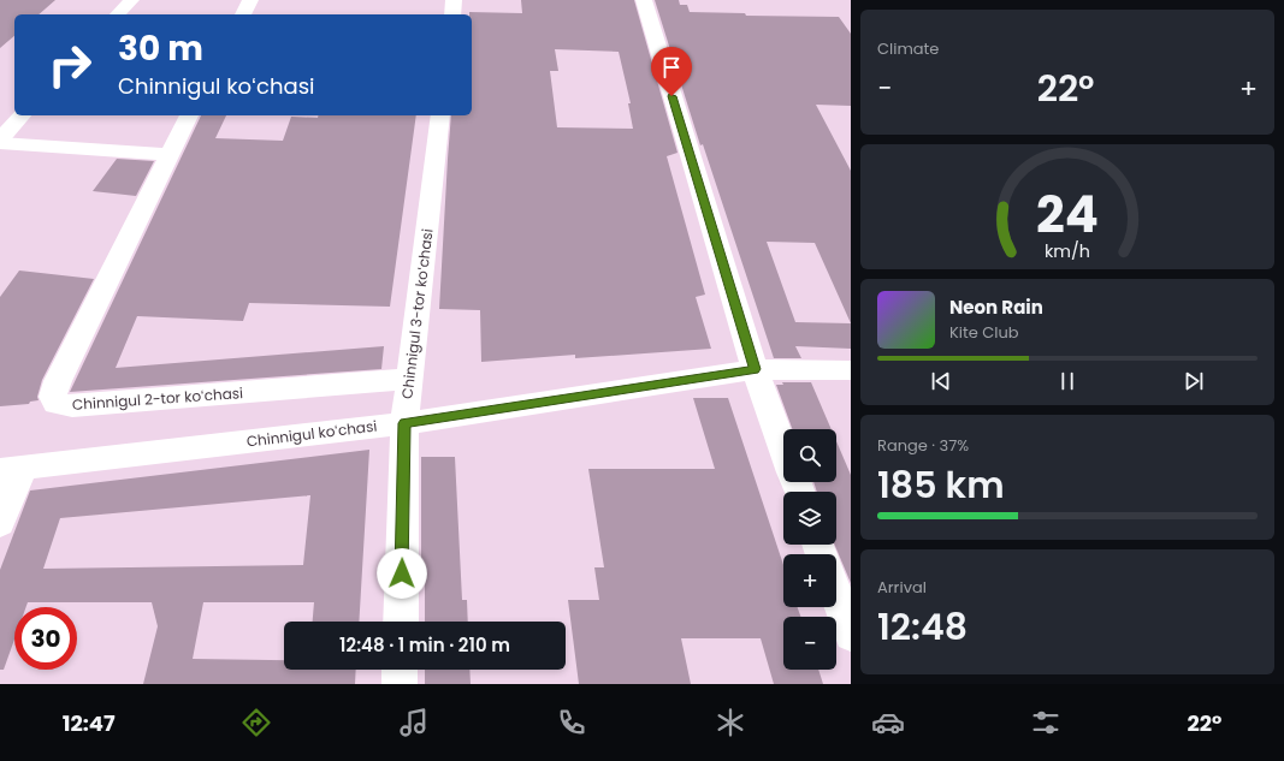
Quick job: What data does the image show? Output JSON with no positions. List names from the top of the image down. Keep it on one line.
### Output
{"streets":{"street":["Chinnigul 3-tor koʻchasi","Chinnigul 2-tor koʻchasi","Chinnigul koʻchasi"]},"crossings":[["Chinnigul 3-tor koʻchasi","Chinnigul 2-tor koʻchasi"],["Chinnigul 3-tor koʻchasi","Chinnigul koʻchasi"]],"page":{"tile":["Climate",["Range · 37%","185 km"],["Arrival","12:48"]],"turn":["30 m","Chinnigul koʻchasi"],"heat":["−","22°","+"],"song":["Neon Rain","Kite Club"],"map_buttons":["+","−"],"limit":"30","trip":"12:48 · 1 min · 210 m","tabs":["12:47","22°"],"gauge":["24","km/h"]}}
